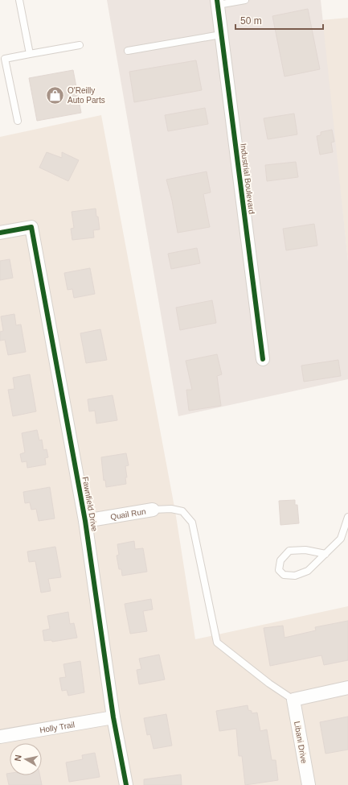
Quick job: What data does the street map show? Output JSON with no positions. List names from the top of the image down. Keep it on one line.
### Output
{"streets":{"street":["Industrial Boulevard","Fawnfield Drive","Quail Run","Holly Trail","Libani Drive"]},"crossings":[["Fawnfield Drive","Quail Run"],["Fawnfield Drive","Holly Trail"]],"places":{"shop":["O'Reilly Auto Parts"]},"scale_bar":"50 m","north":"left"}
